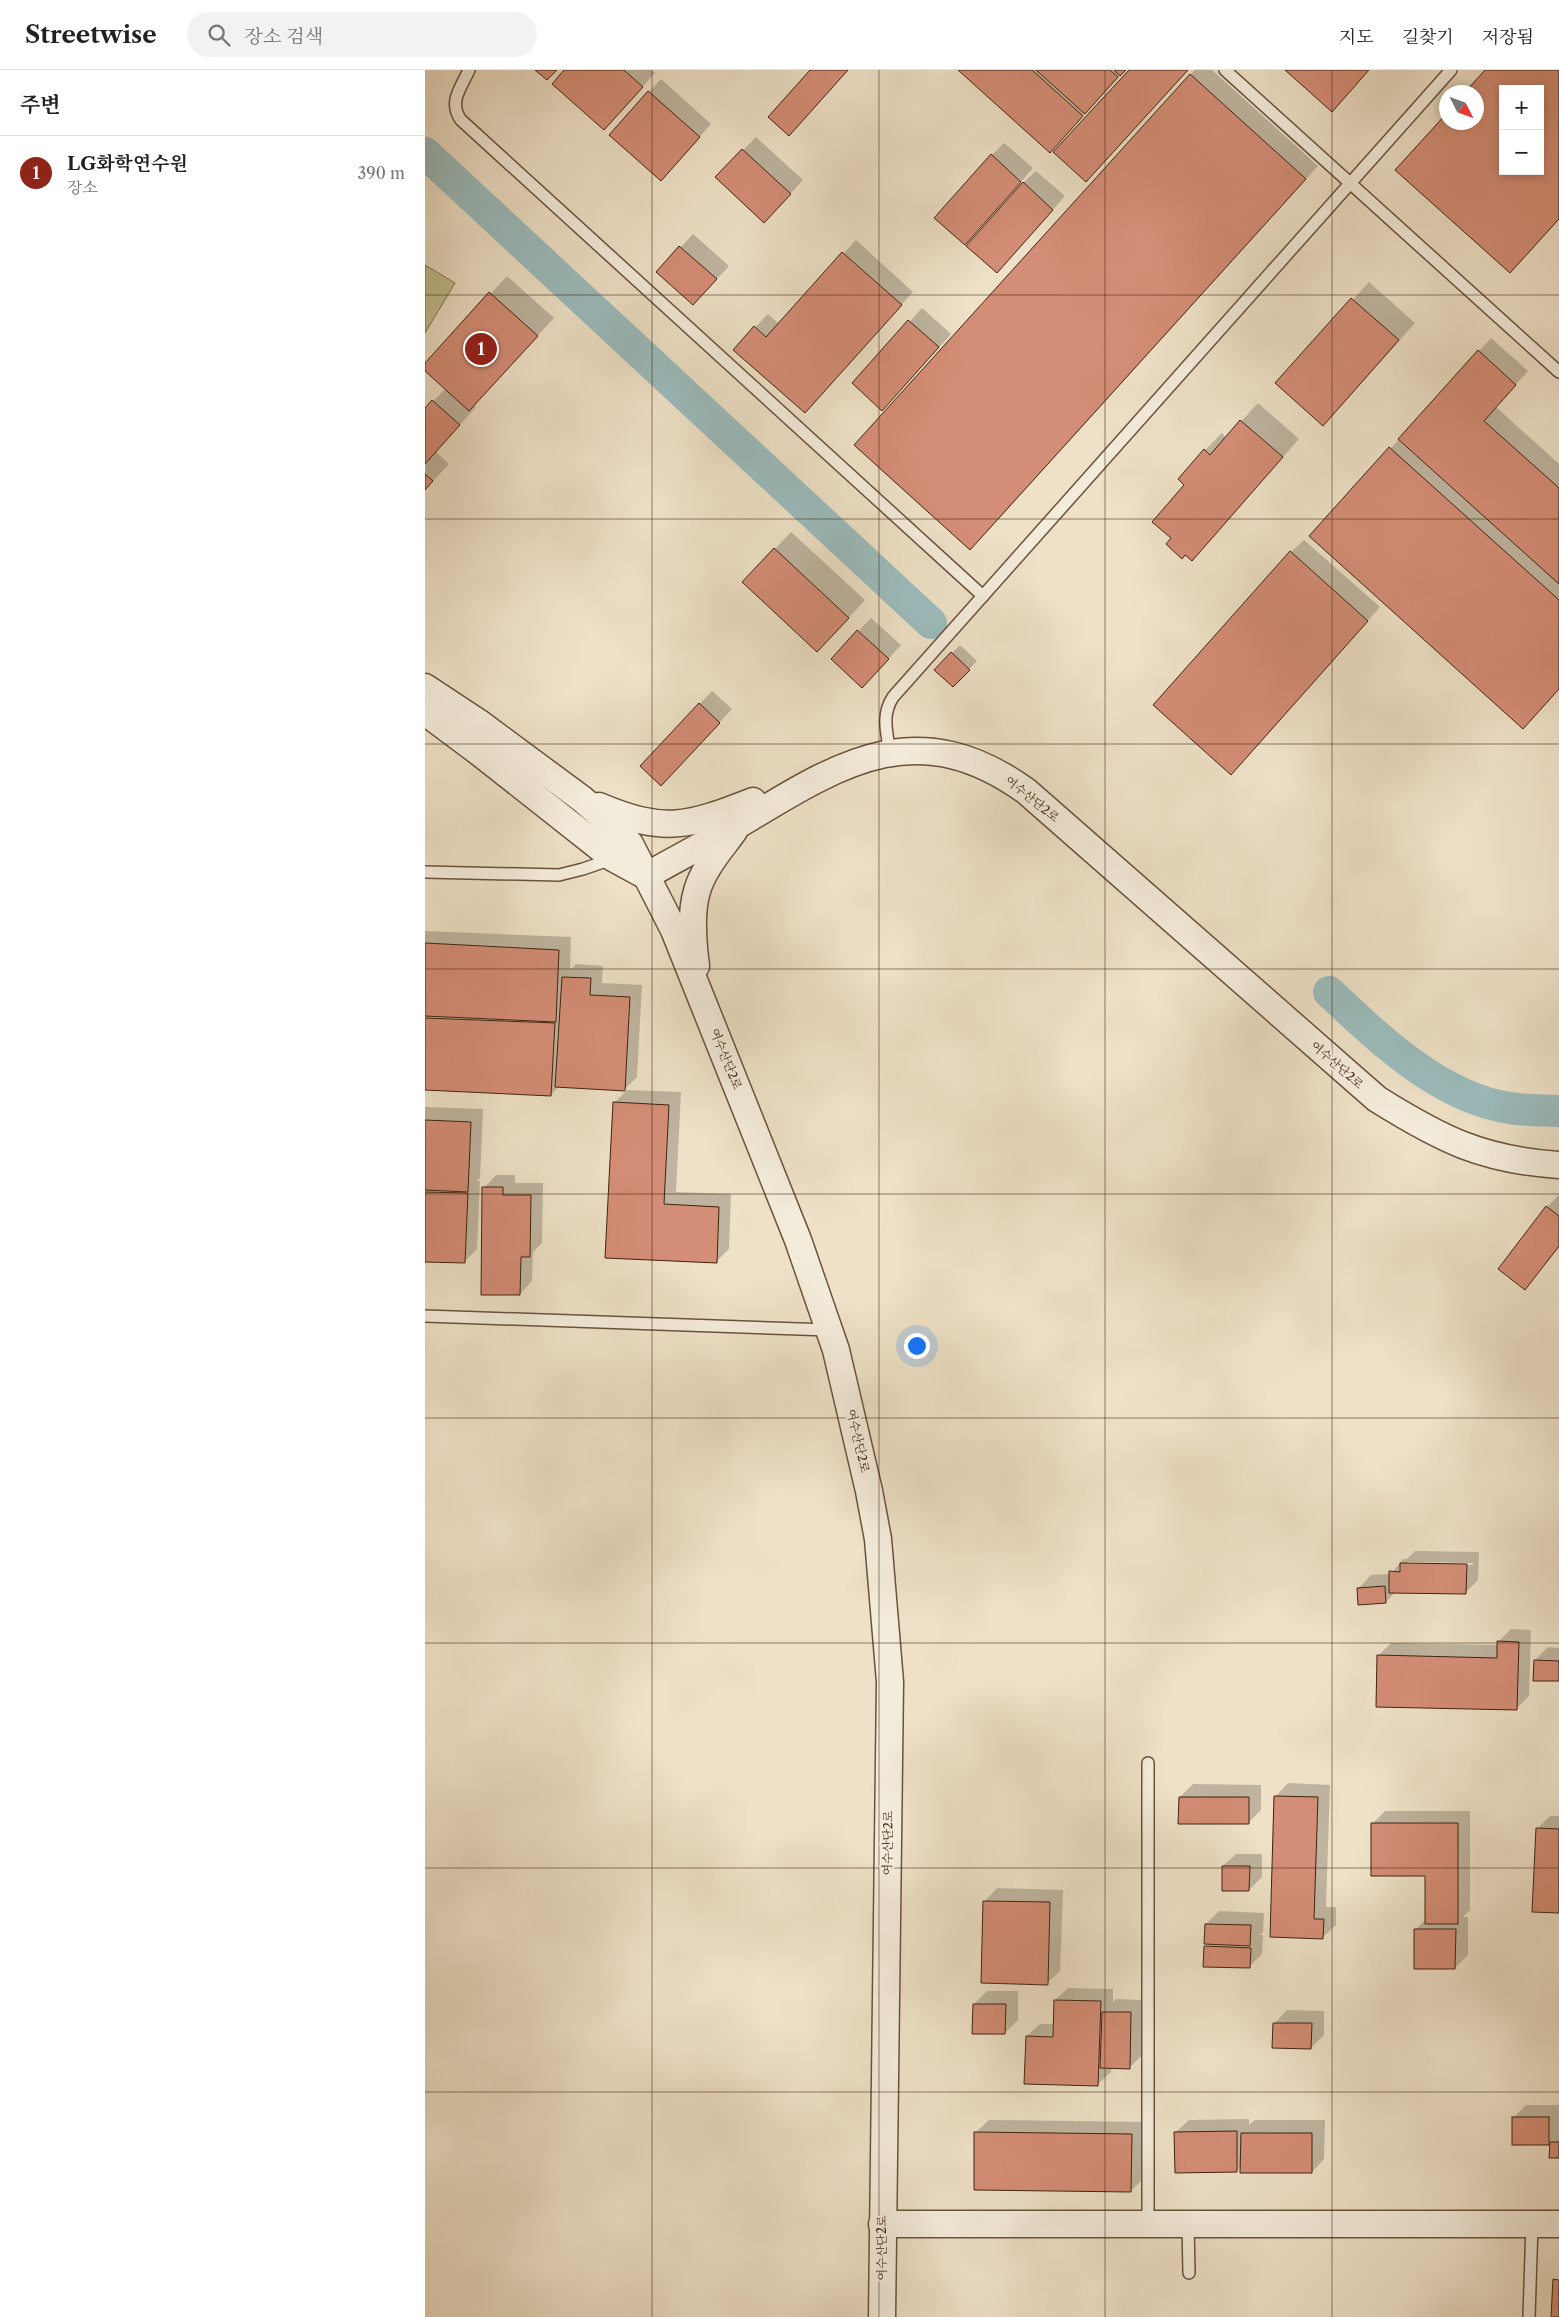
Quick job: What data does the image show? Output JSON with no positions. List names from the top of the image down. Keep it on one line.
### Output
{"streets":{"street":["여수산단2로"]},"north":"bottom right","page":{"header":"Streetwise","search":"장소 검색","nav":["지도","길찾기","저장됨"],"heading":"주변","map_buttons":["+","−"],"list":[{"mark":"1","name":"LG화학연수원","note":"장소","value":"390 m"}],"pins":"1"}}
